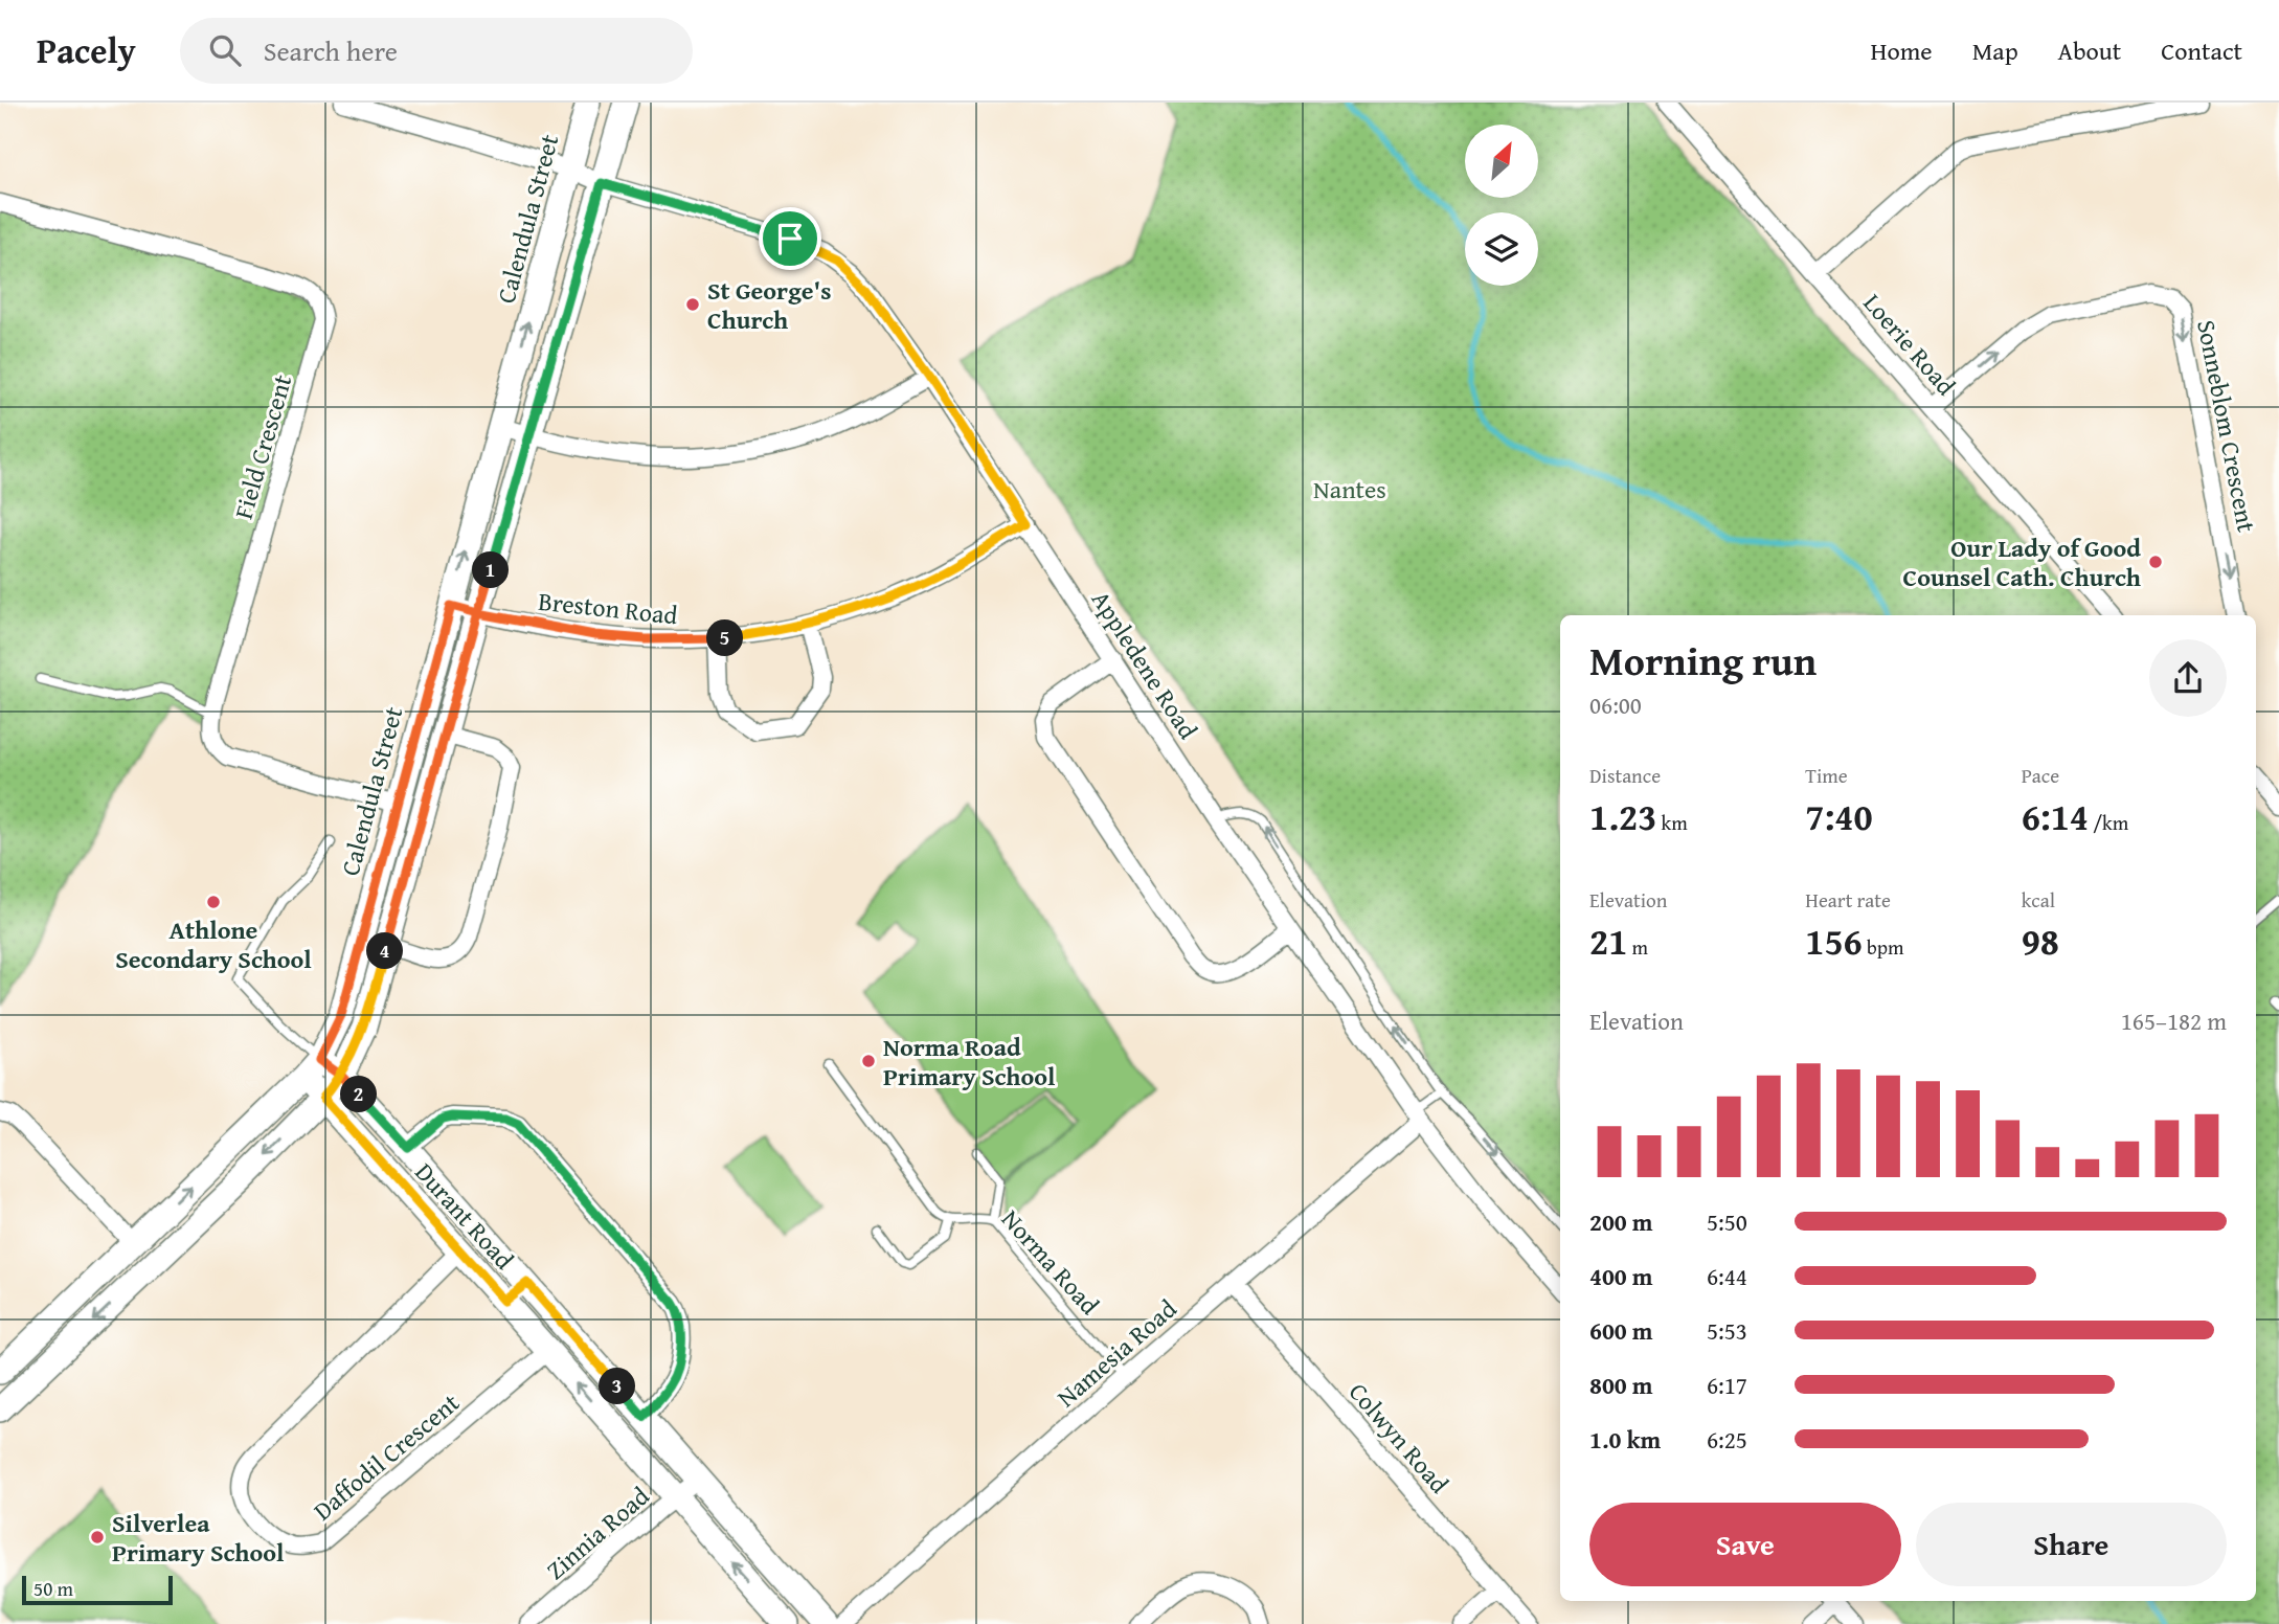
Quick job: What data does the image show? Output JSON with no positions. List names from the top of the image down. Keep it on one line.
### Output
{"streets":{"street":["Calendula Street","Loerie Road","Sonneblom Crescent","Field Crescent","Breston Road","Appledene Road","Durant Road","Namesia Road","Colwyn Road","Daffodil Crescent","Zinnia Road"],"lane":["Norma Road"]},"crossings":[["Calendula Street","Field Crescent"],["Calendula Street","Breston Road"],["Calendula Street","Appledene Road"],["Calendula Street","Durant Road"],["Loerie Road","Sonneblom Crescent"],["Breston Road","Appledene Road"],["Appledene Road","Namesia Road"],["Durant Road","Daffodil Crescent"],["Durant Road","Zinnia Road"],["Norma Road","Namesia Road"],["Namesia Road","Colwyn Road"]],"parks":["Nantes"],"places":["St George's Church","Our Lady of Good Counsel Cath. Church","Athlone Secondary School","Norma Road Primary School","Silverlea Primary School"],"scale_bar":"50 m","north":"top right","page":{"header":"Pacely","search":"Search here","nav":["Home","Map","About","Contact"],"pins":["1","5","4","2","3"],"heading":["Morning run","06:00"],"stats":[["Distance","1.23 km"],["Time","7:40"],["Pace","6:14 /km"],["Elevation","21 m"],["Heart rate","156 bpm"],["kcal","98"]],"chart":["Elevation","165–182 m"],"list":[{"name":"200 m","note":"5:50"},{"name":"400 m","note":"6:44"},{"name":"600 m","note":"5:53"},{"name":"800 m","note":"6:17"},{"name":"1.0 km","note":"6:25"}],"buttons":["Save","Share"],"scale":"50 m"}}
